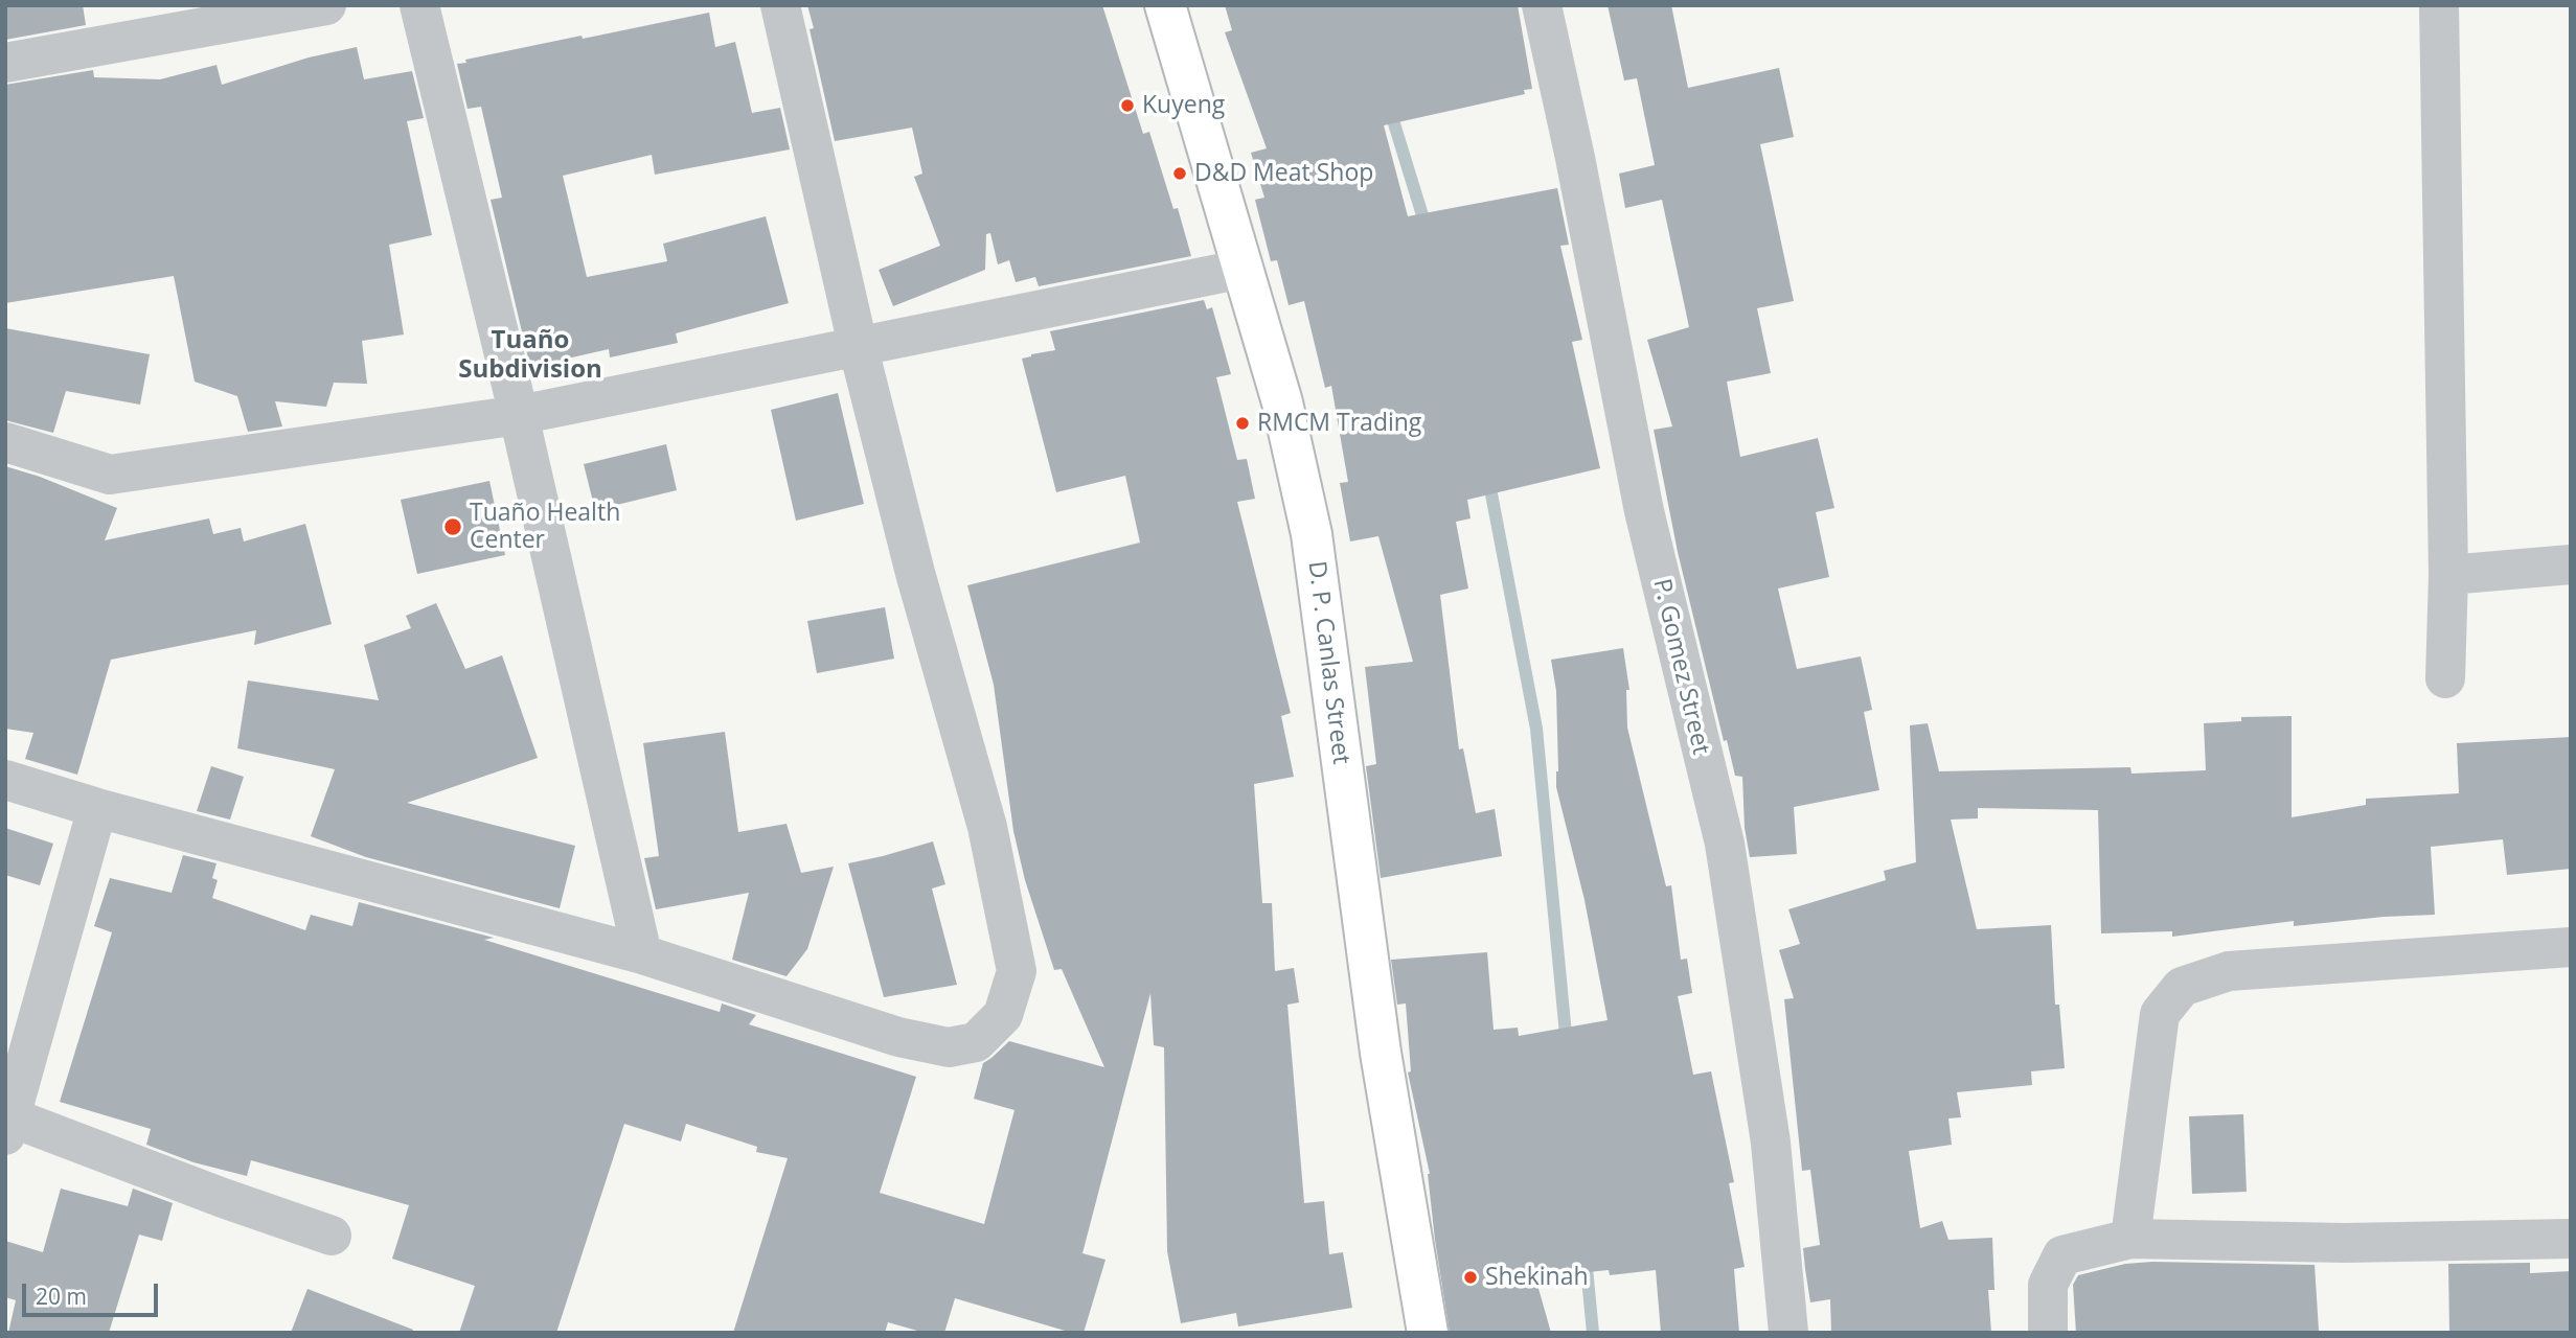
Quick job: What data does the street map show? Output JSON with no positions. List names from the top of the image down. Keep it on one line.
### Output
{"streets":{"main road":["D. P. Canlas Street"],"street":["P. Gomez Street"]},"districts":["Tuaño Subdivision"],"places":["Kuyeng","D&D Meat Shop","RMCM Trading","Tuaño Health Center","Shekinah"],"scale_bar":"20 m"}
